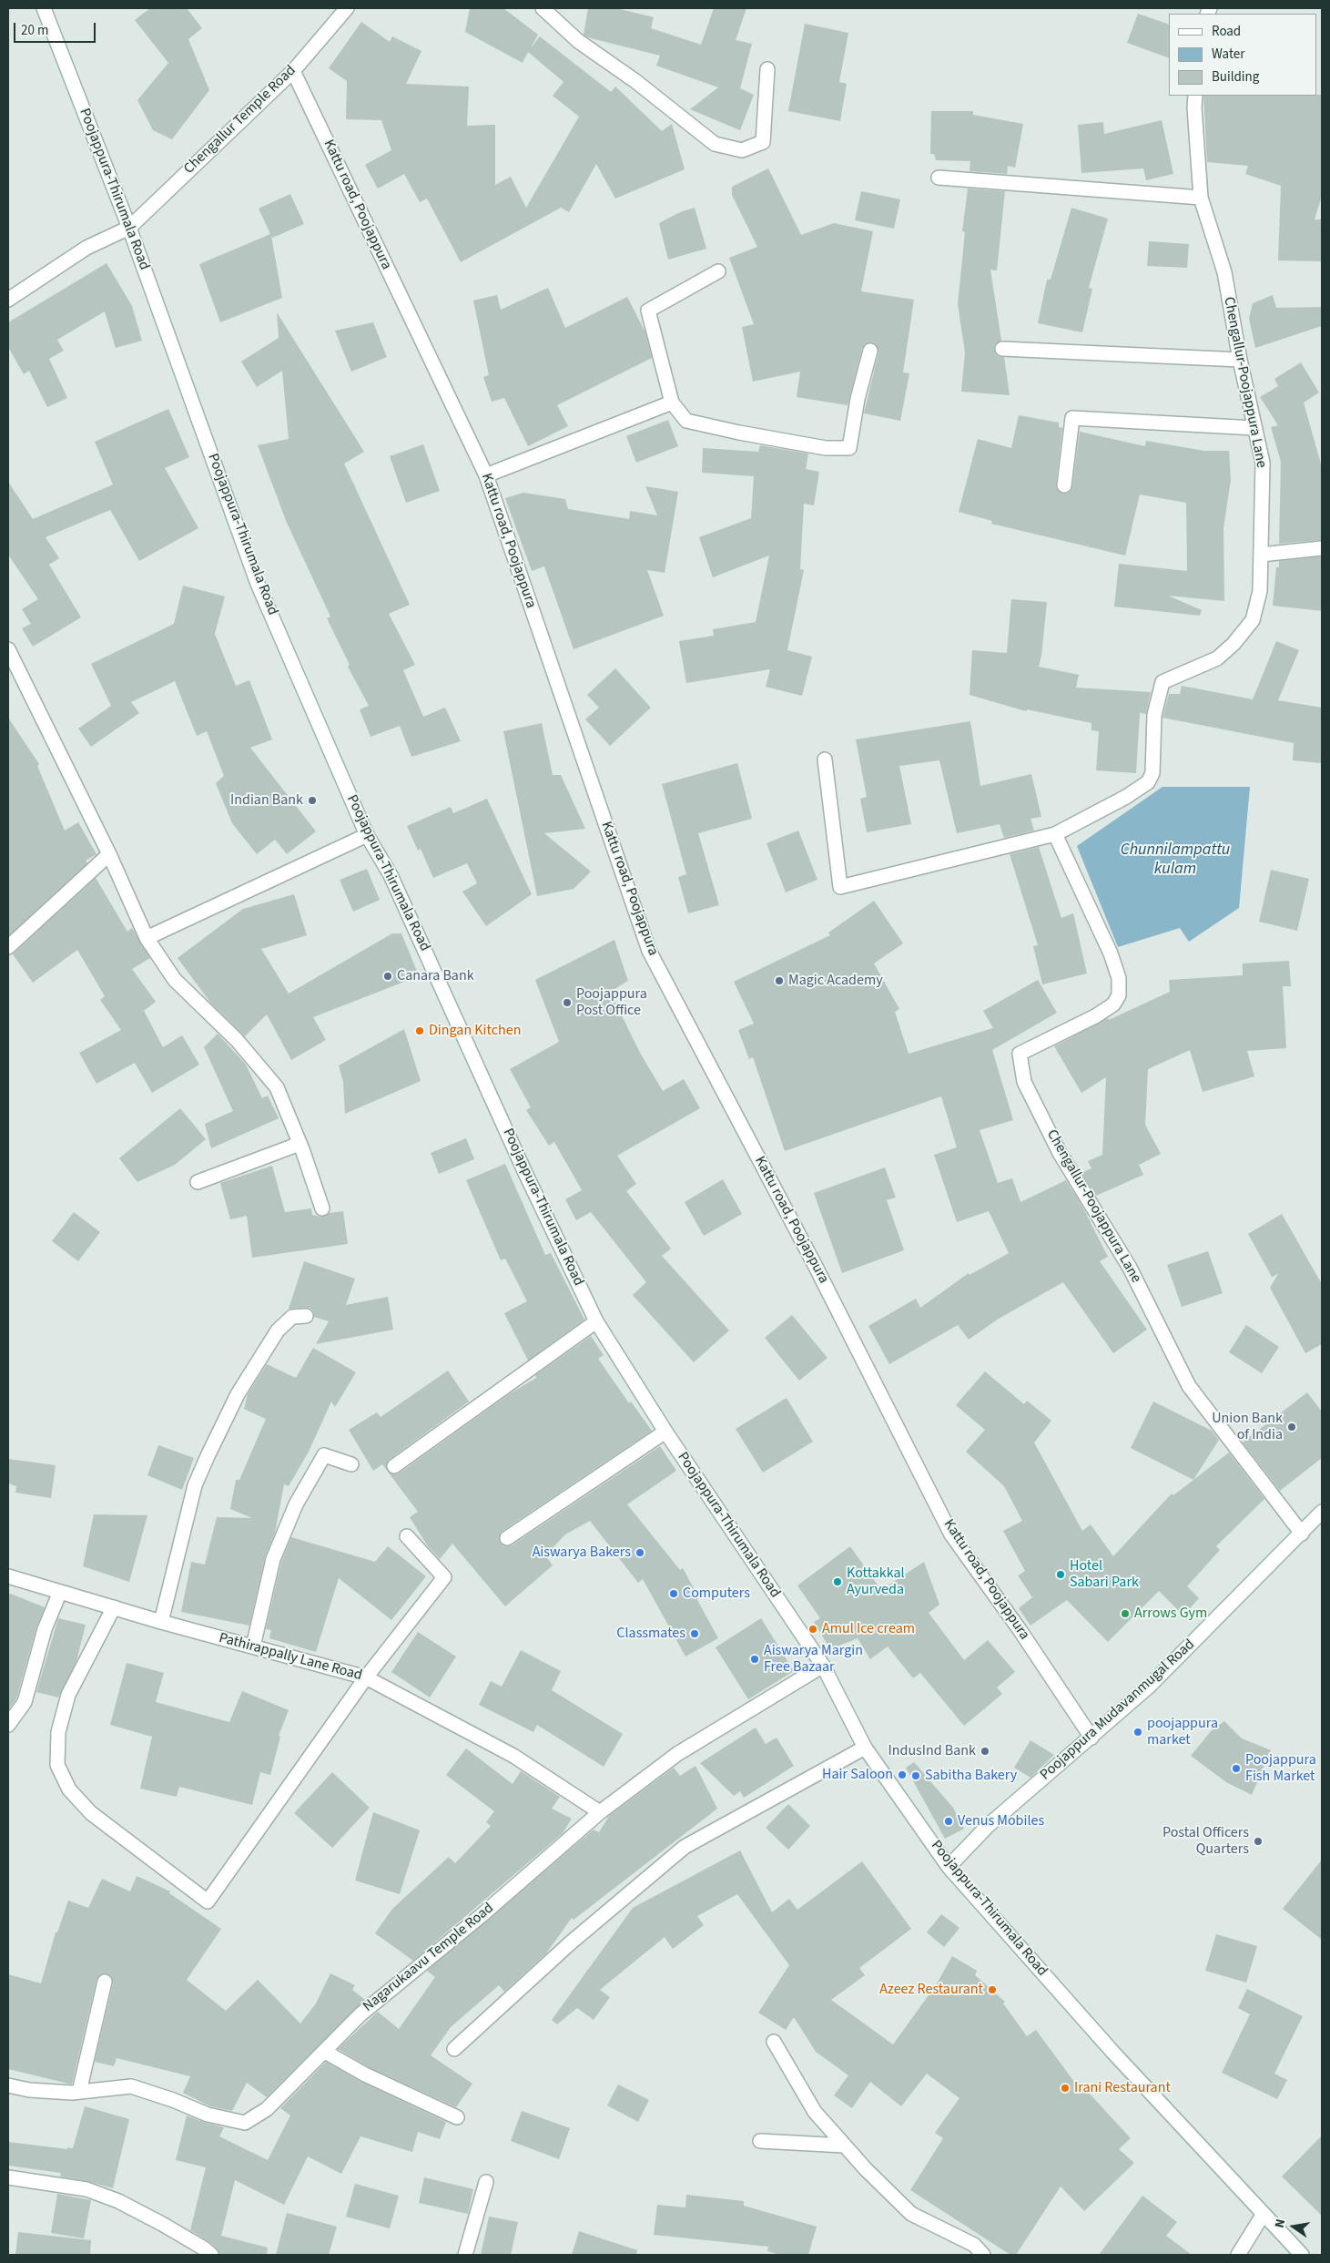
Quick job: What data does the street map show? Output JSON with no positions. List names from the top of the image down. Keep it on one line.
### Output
{"streets":{"street":["Chengallur Temple Road","Poojappura-Thirumala Road","Kattu road, Poojappura","Chengallur-Poojappura Lane","Pathirappally Lane Road","Poojappura Mudavanmugal Road","Nagarukaavu Temple Road"]},"crossings":[["Chengallur Temple Road","Poojappura-Thirumala Road"],["Chengallur Temple Road","Kattu road, Poojappura"],["Poojappura-Thirumala Road","Poojappura Mudavanmugal Road"],["Poojappura-Thirumala Road","Nagarukaavu Temple Road"],["Kattu road, Poojappura","Poojappura Mudavanmugal Road"],["Chengallur-Poojappura Lane","Poojappura Mudavanmugal Road"],["Pathirappally Lane Road","Nagarukaavu Temple Road"]],"water":["Chunnilampattu kulam"],"places":["Indian Bank","Canara Bank","Magic Academy","Poojappura Post Office","Dingan Kitchen","Union Bank of India","Aiswarya Bakers","Hotel Sabari Park","Kottakkal Ayurveda","Computers","Arrows Gym","Amul Ice cream","Classmates","Aiswarya Margin Free Bazaar","poojappura market","IndusInd Bank","Poojappura Fish Market","Hair Saloon","Sabitha Bakery","Venus Mobiles","Postal Officers Quarters","Azeez Restaurant","Irani Restaurant"],"legend":["Road","Water","Building"],"scale_bar":"20 m","north":"left"}
